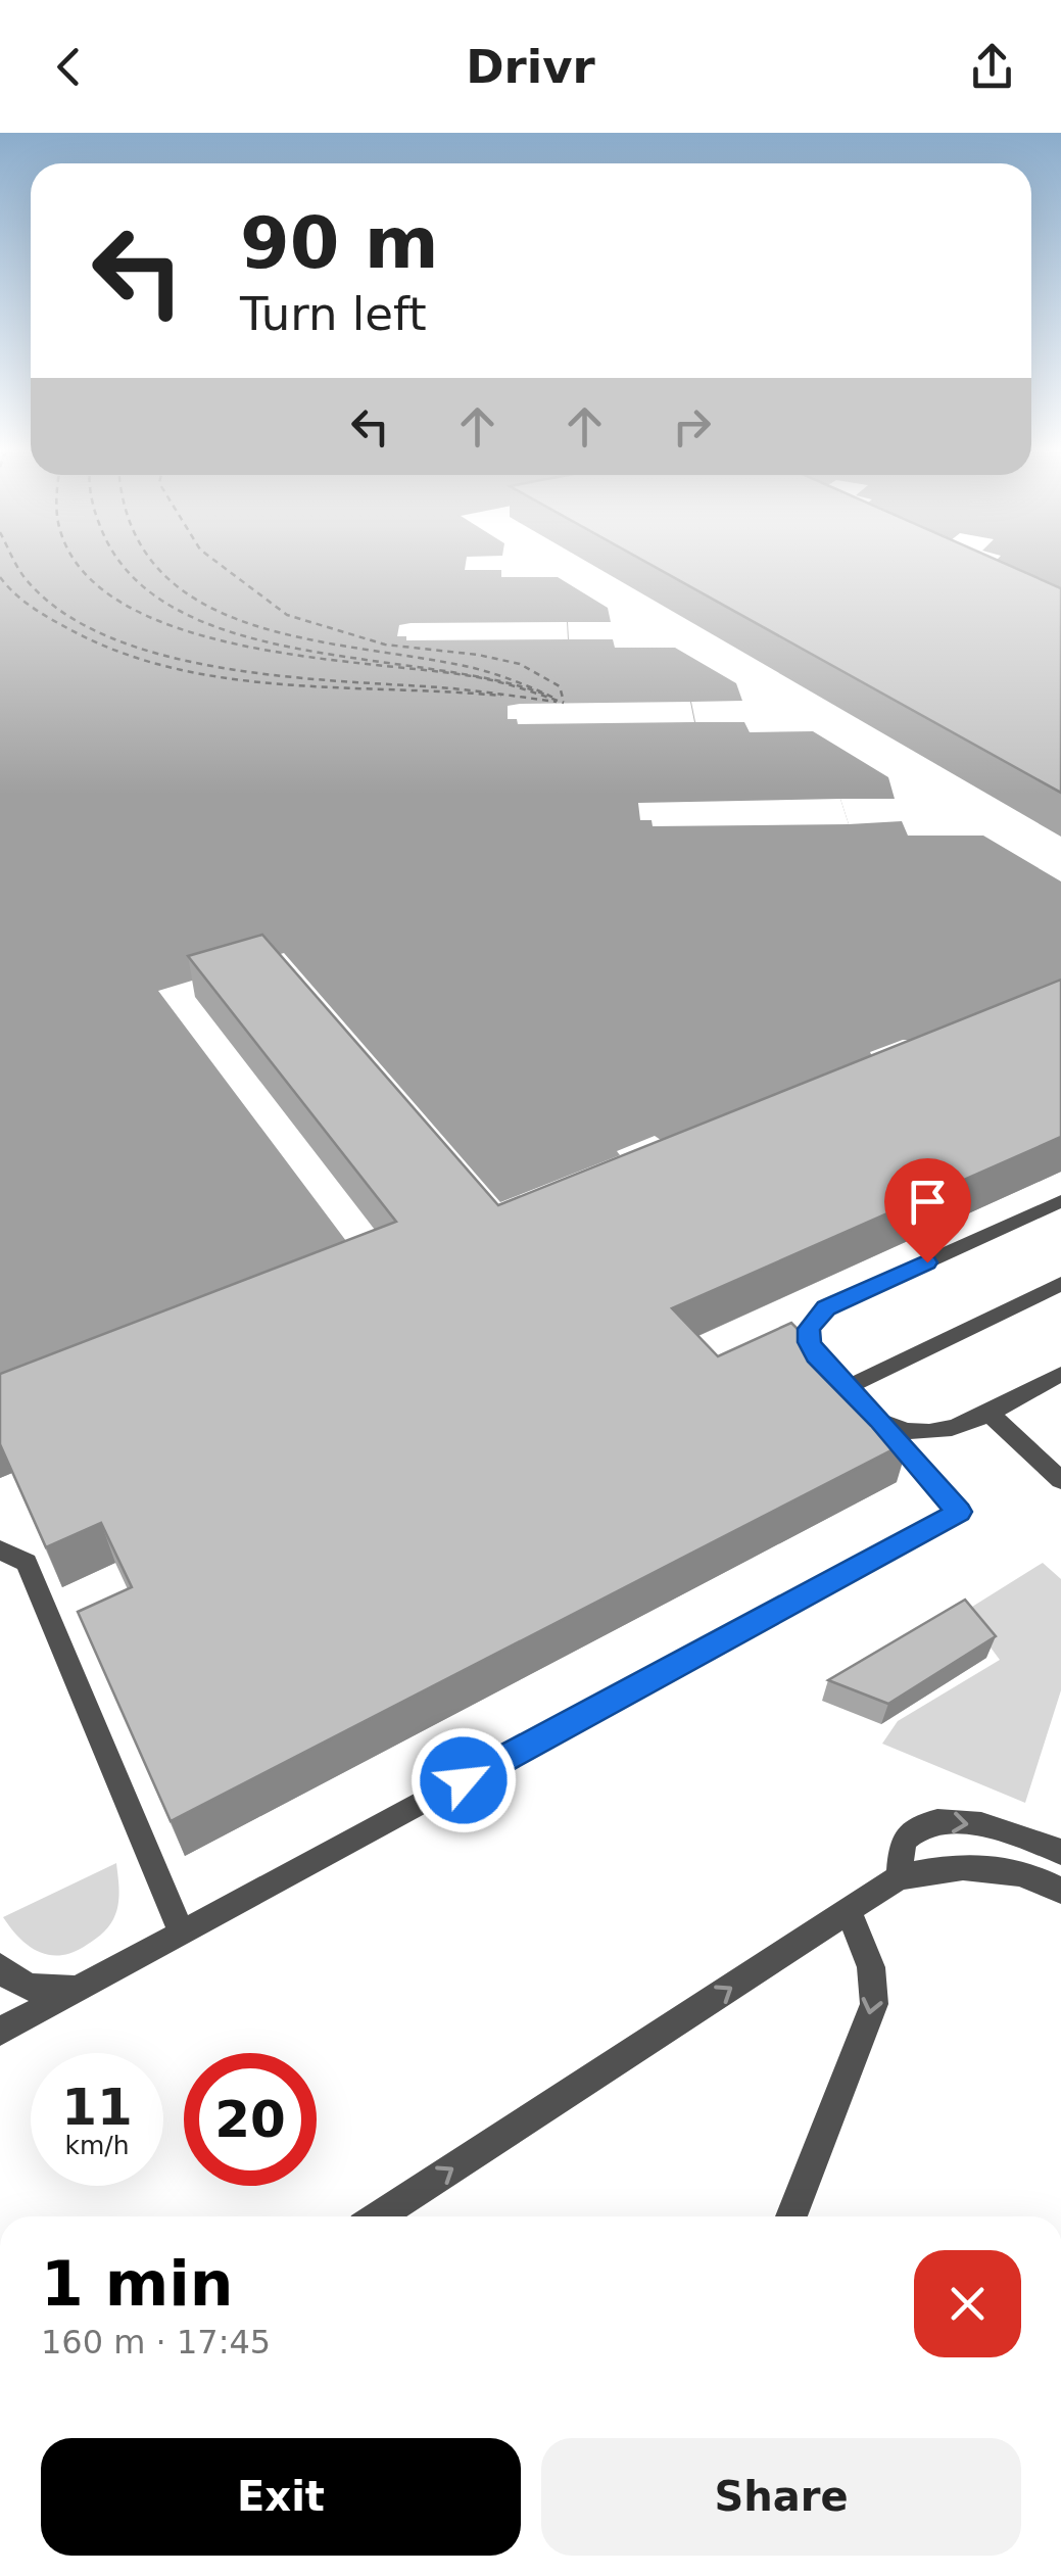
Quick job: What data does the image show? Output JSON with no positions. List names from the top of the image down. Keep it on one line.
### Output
{"page":{"header":"Drivr","turn":["90 m","Turn left"],"speed":"11 km/h","limit":"20","heading":["1 min","160 m · 17:45"],"buttons":["Exit","Share"]}}
